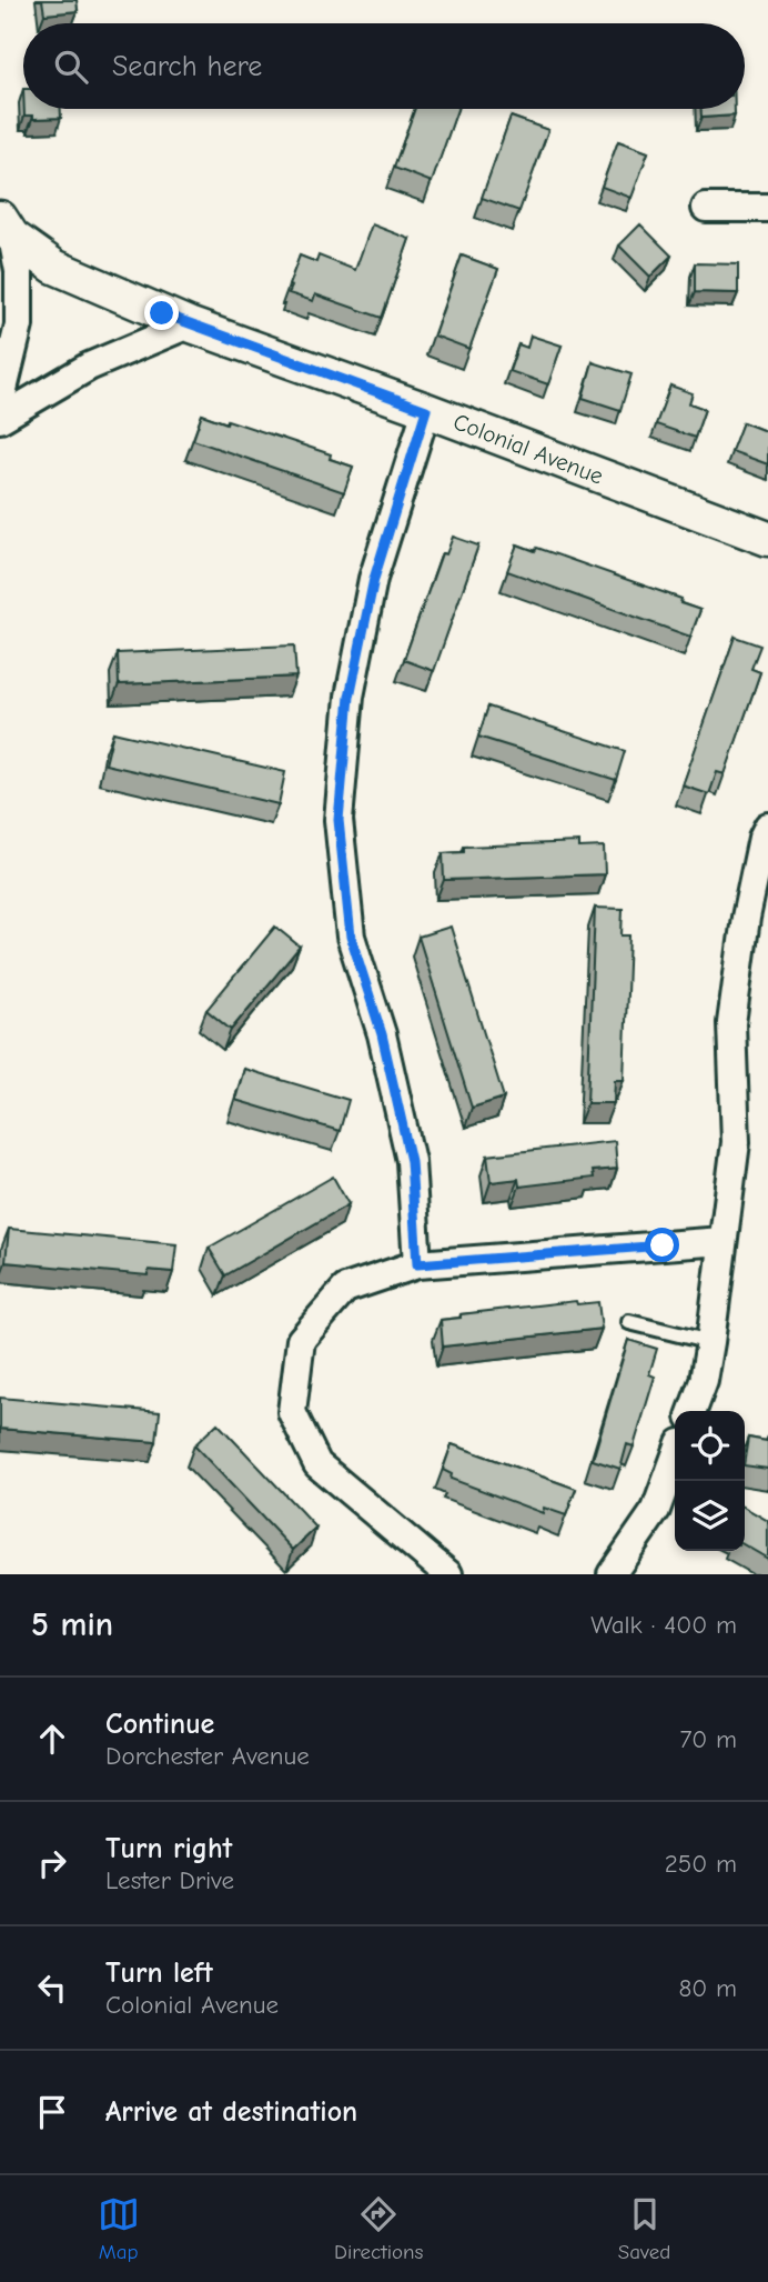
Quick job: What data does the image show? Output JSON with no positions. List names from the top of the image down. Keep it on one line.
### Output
{"streets":{"street":["Colonial Avenue"]},"page":{"search":"Search here","heading":["5 min","Walk · 400 m"],"list":[["Continue","Dorchester Avenue","70 m"],["Turn right","Lester Drive","250 m"],["Turn left","Colonial Avenue","80 m"],"Arrive at destination"],"nav":["Map","Directions","Saved"]}}
